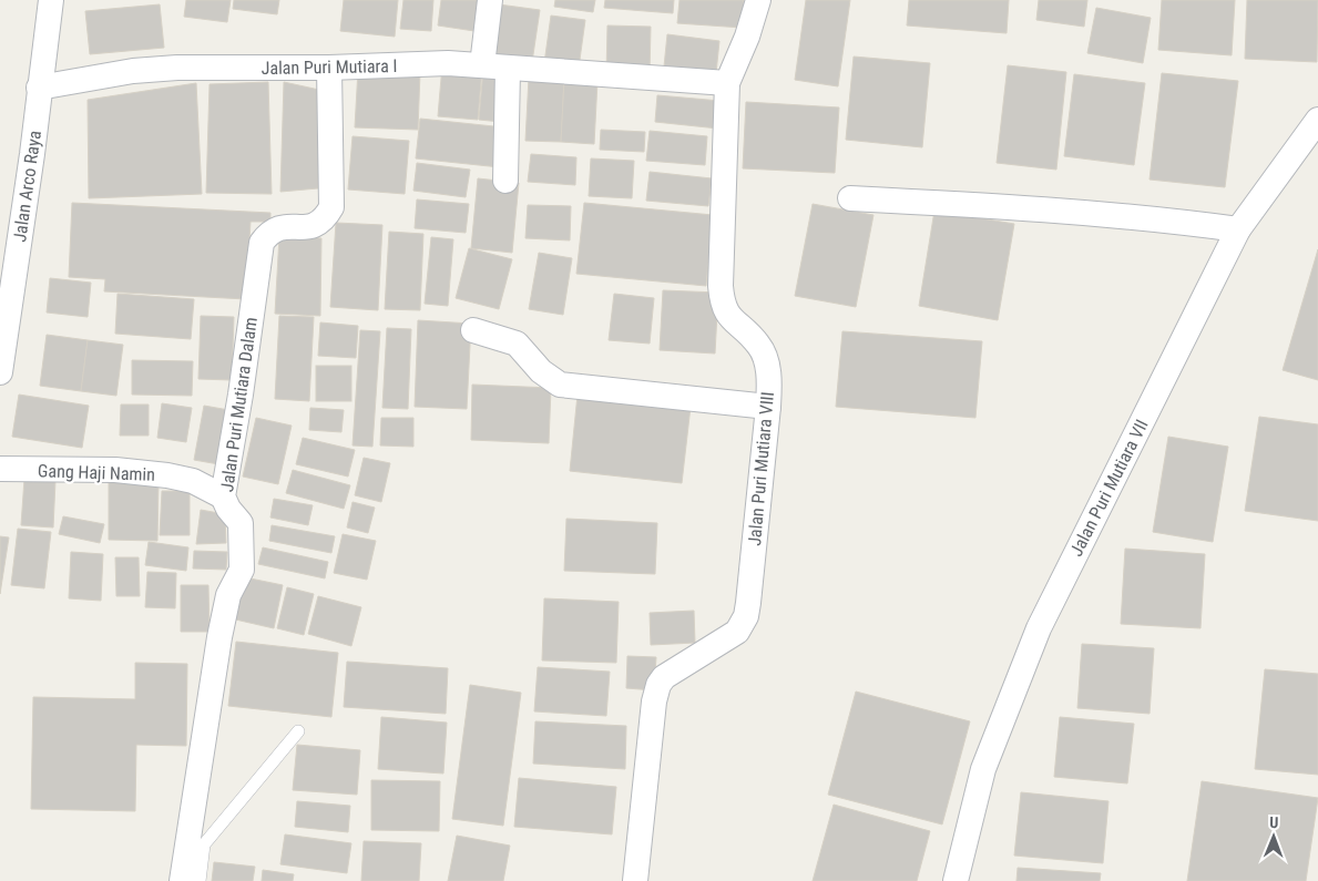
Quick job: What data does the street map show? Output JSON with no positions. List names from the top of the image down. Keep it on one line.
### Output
{"streets":{"street":["Jalan Puri Mutiara I","Jalan Arco Raya","Jalan Puri Mutiara Dalam","Jalan Puri Mutiara VIII","Gang Haji Namin","Jalan Puri Mutiara VII"]},"crossings":[["Jalan Puri Mutiara I","Jalan Arco Raya"],["Jalan Puri Mutiara I","Jalan Puri Mutiara Dalam"],["Jalan Puri Mutiara I","Jalan Puri Mutiara VIII"],["Jalan Puri Mutiara Dalam","Gang Haji Namin"]],"north":"top"}
